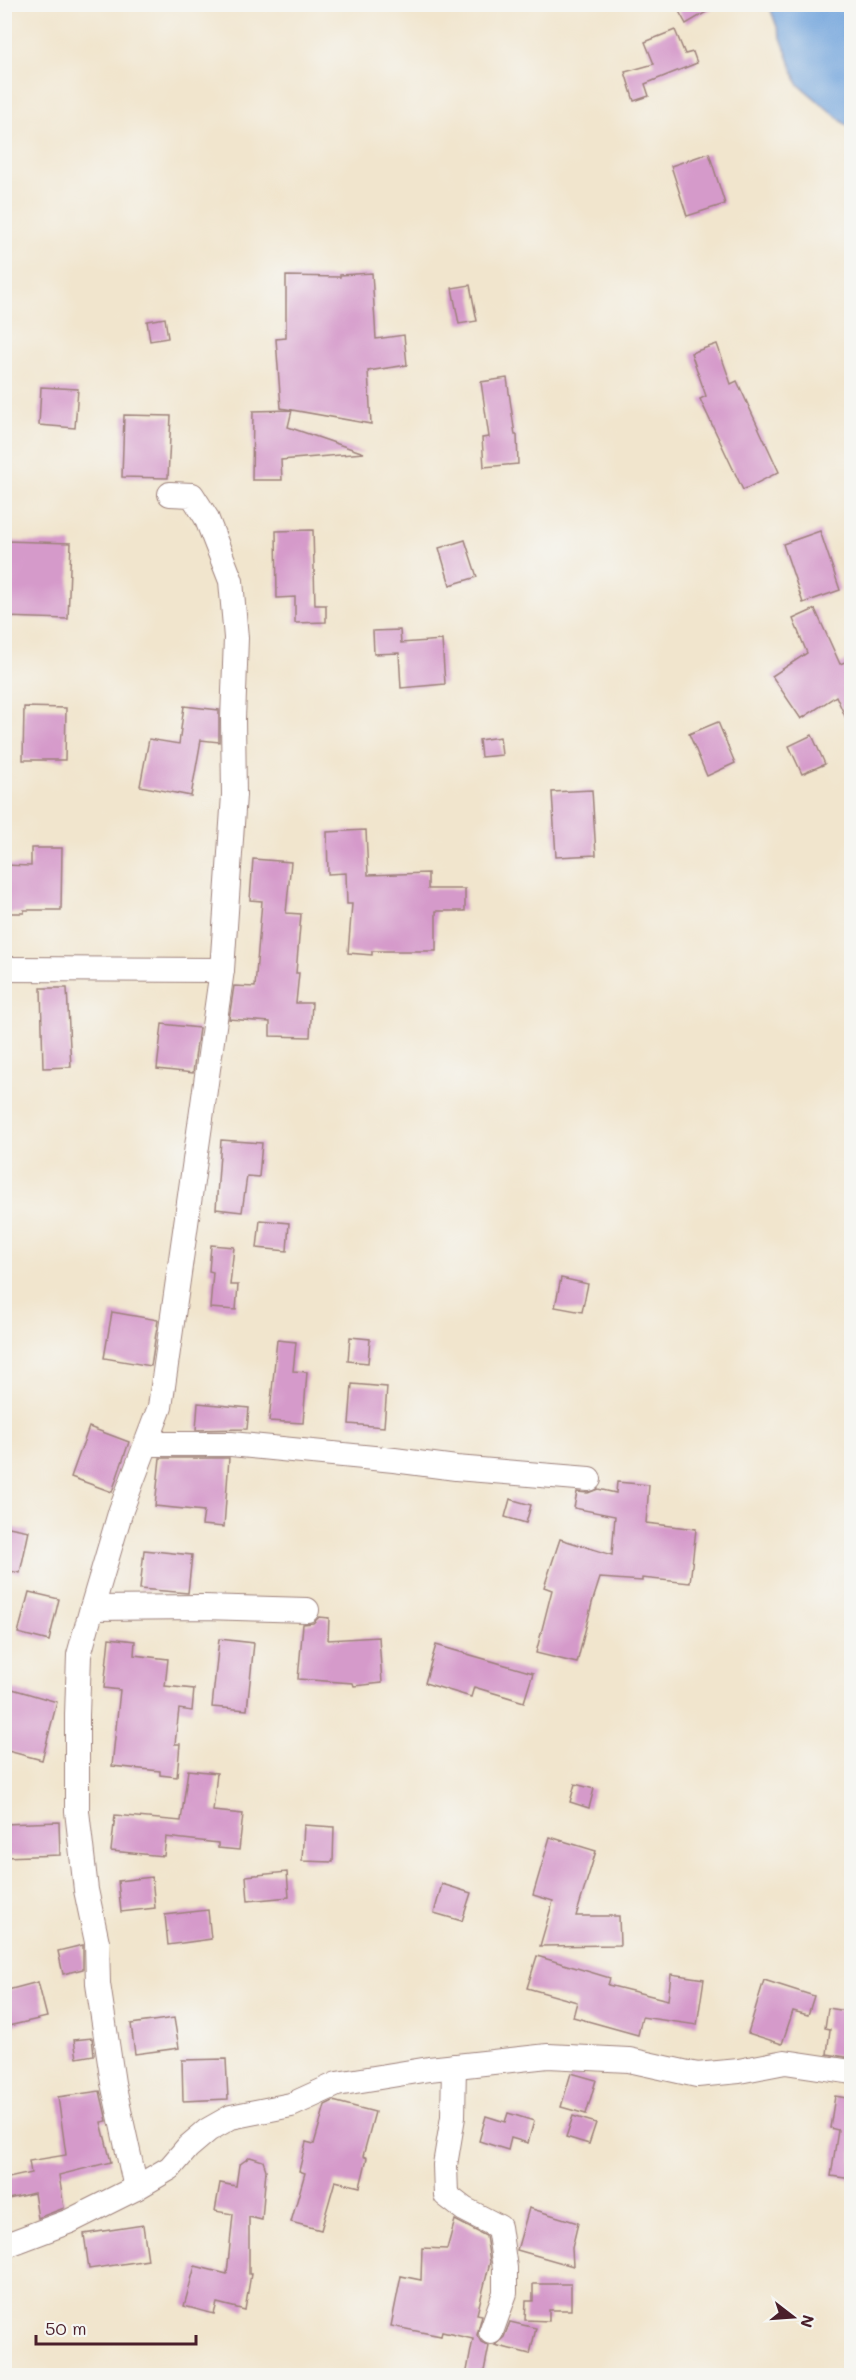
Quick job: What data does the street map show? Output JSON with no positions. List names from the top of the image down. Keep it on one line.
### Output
{"scale_bar":"50 m","north":"right"}
